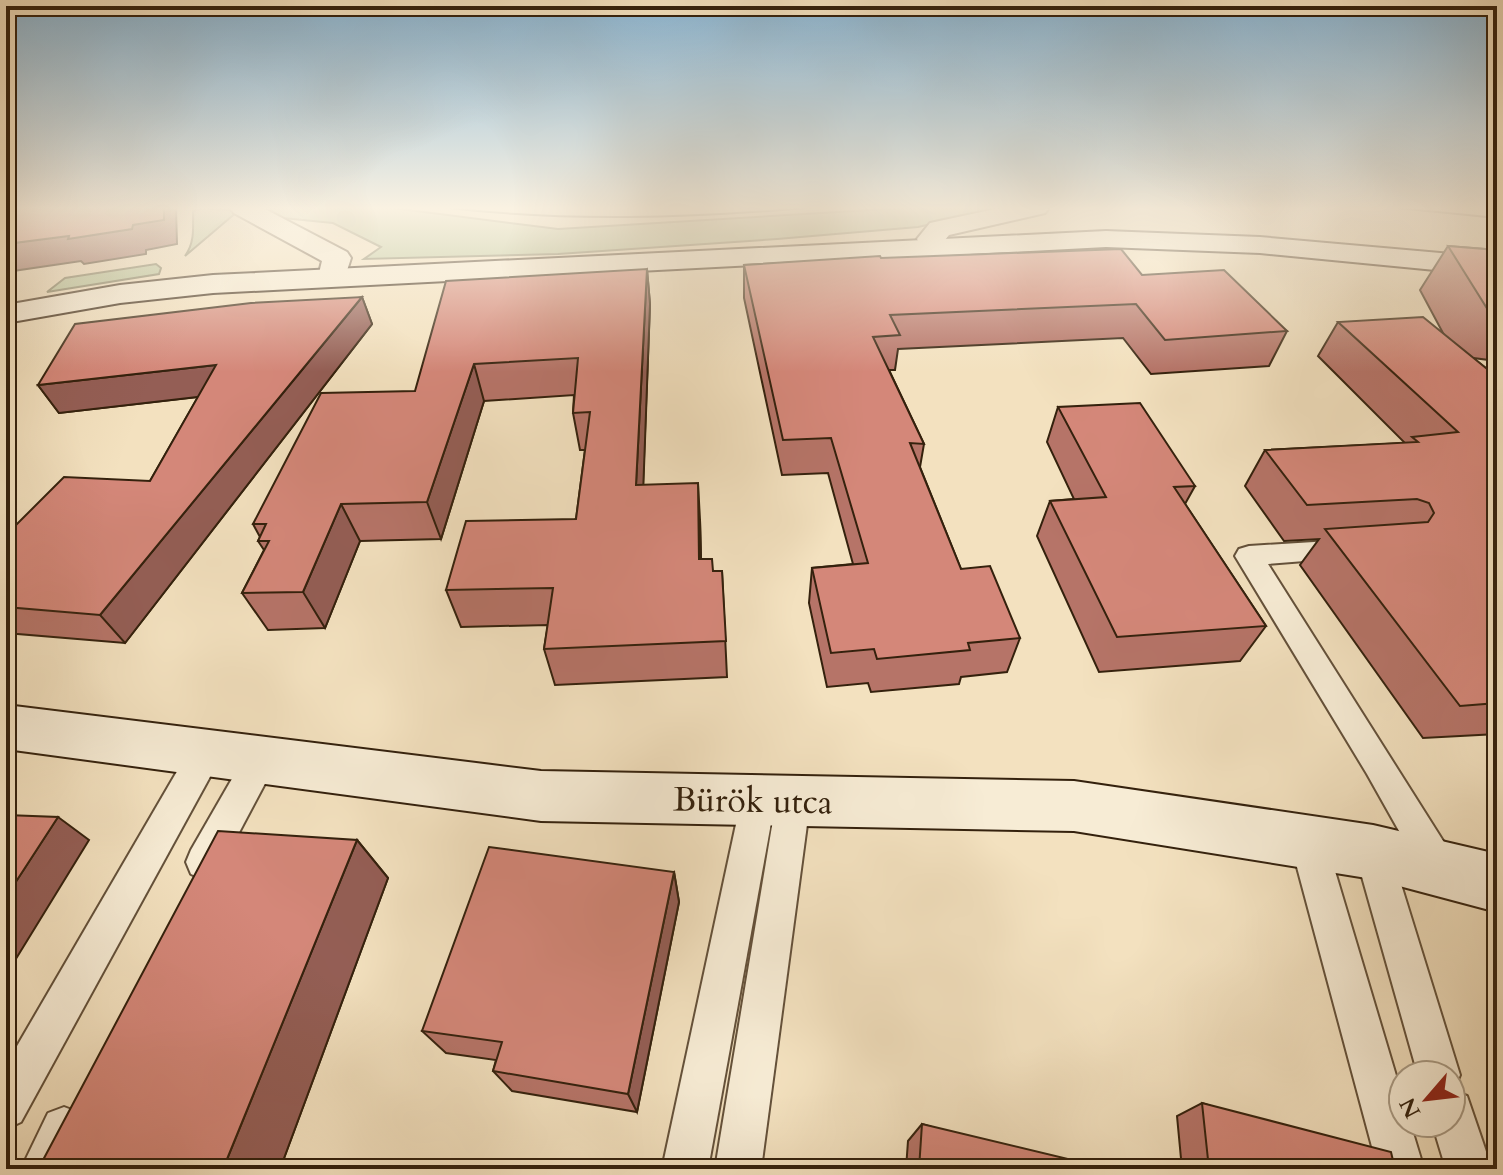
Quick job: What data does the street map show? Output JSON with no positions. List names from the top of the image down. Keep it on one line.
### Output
{"streets":{"street":["Bürök utca"]},"north":"bottom left"}
